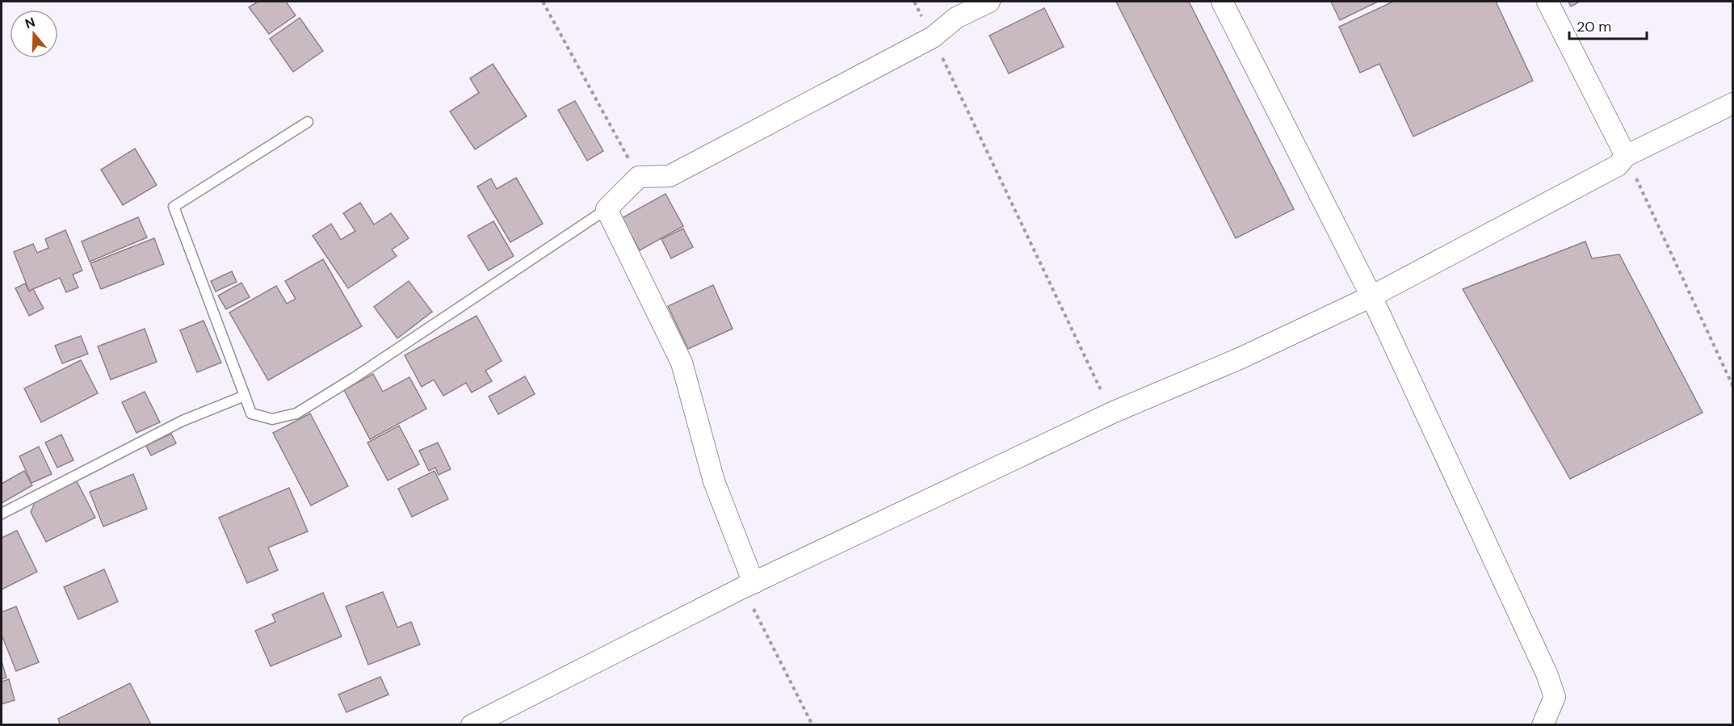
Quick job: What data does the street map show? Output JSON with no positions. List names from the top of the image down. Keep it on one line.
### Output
{"scale_bar":"20 m","north":"top"}
